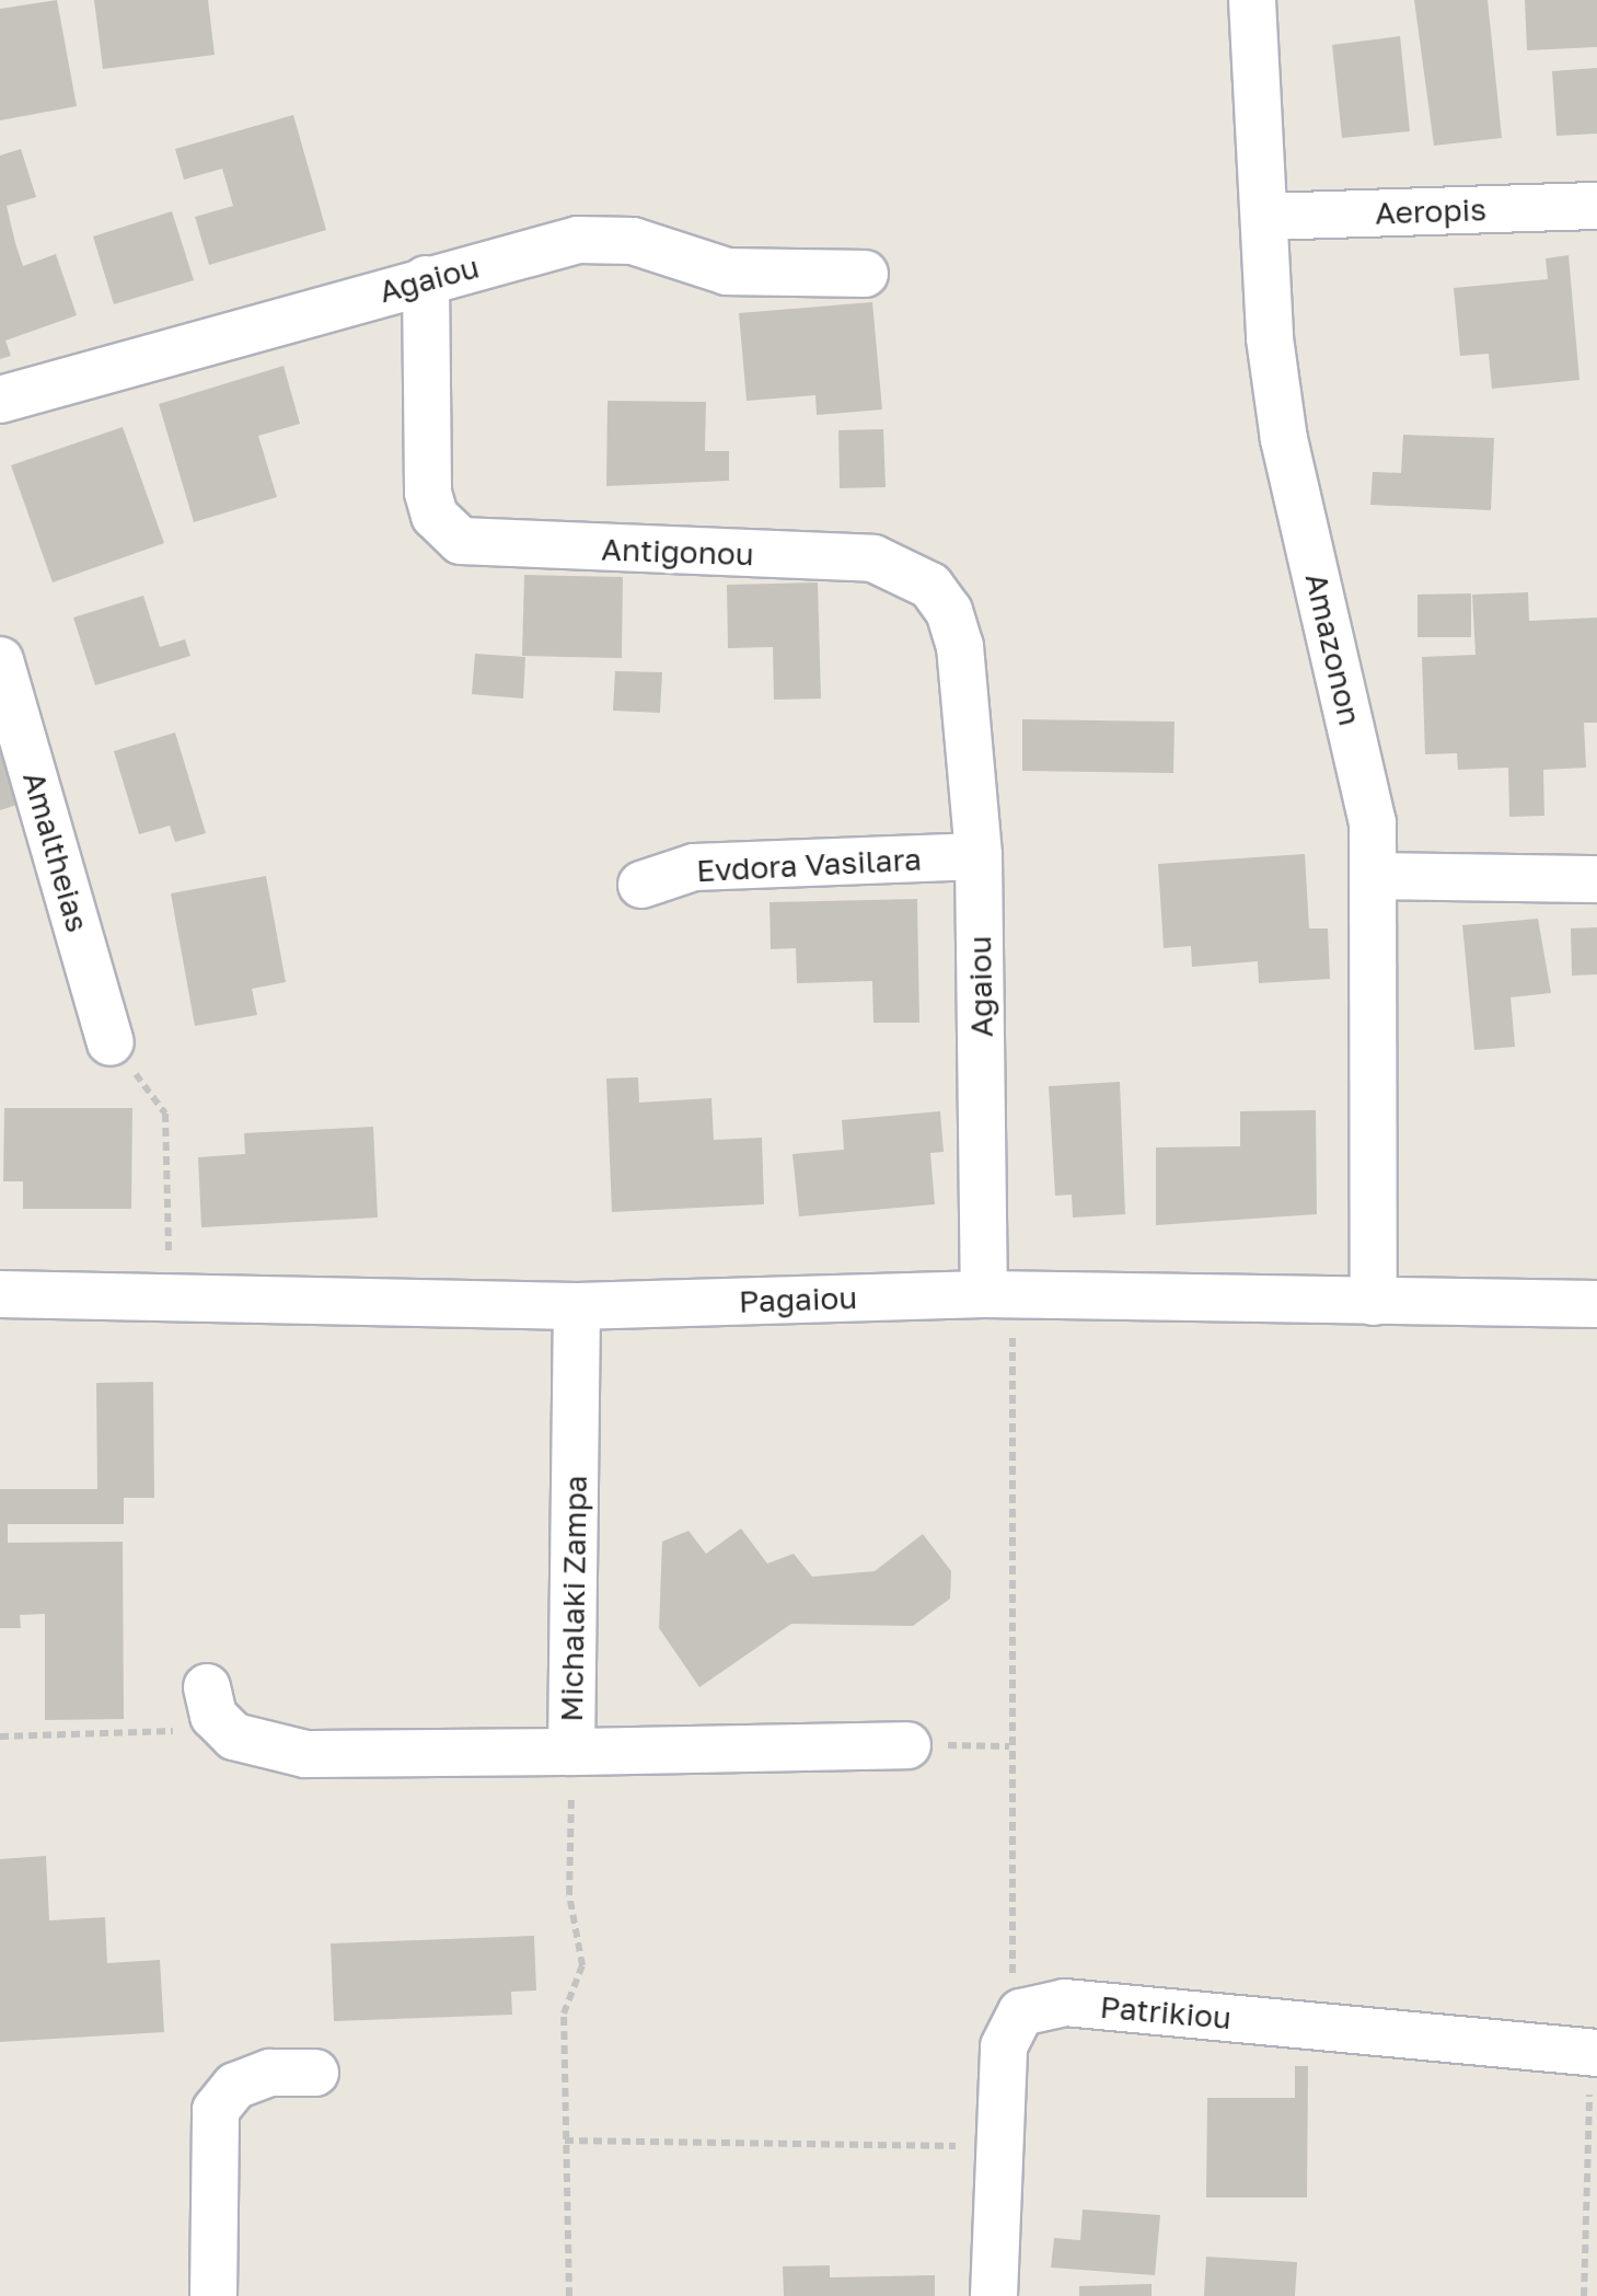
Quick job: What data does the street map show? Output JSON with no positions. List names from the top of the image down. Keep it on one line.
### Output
{"streets":{"street":["Aeropis","Agaiou","Antigonou","Amazonon","Amaltheias","Evdora Vasilara","Pagaiou","Michalaki Zampa","Patrikiou"]},"crossings":[["Aeropis","Amazonon"],["Agaiou","Antigonou"],["Agaiou","Evdora Vasilara"],["Agaiou","Pagaiou"],["Amazonon","Pagaiou"],["Pagaiou","Michalaki Zampa"]]}
